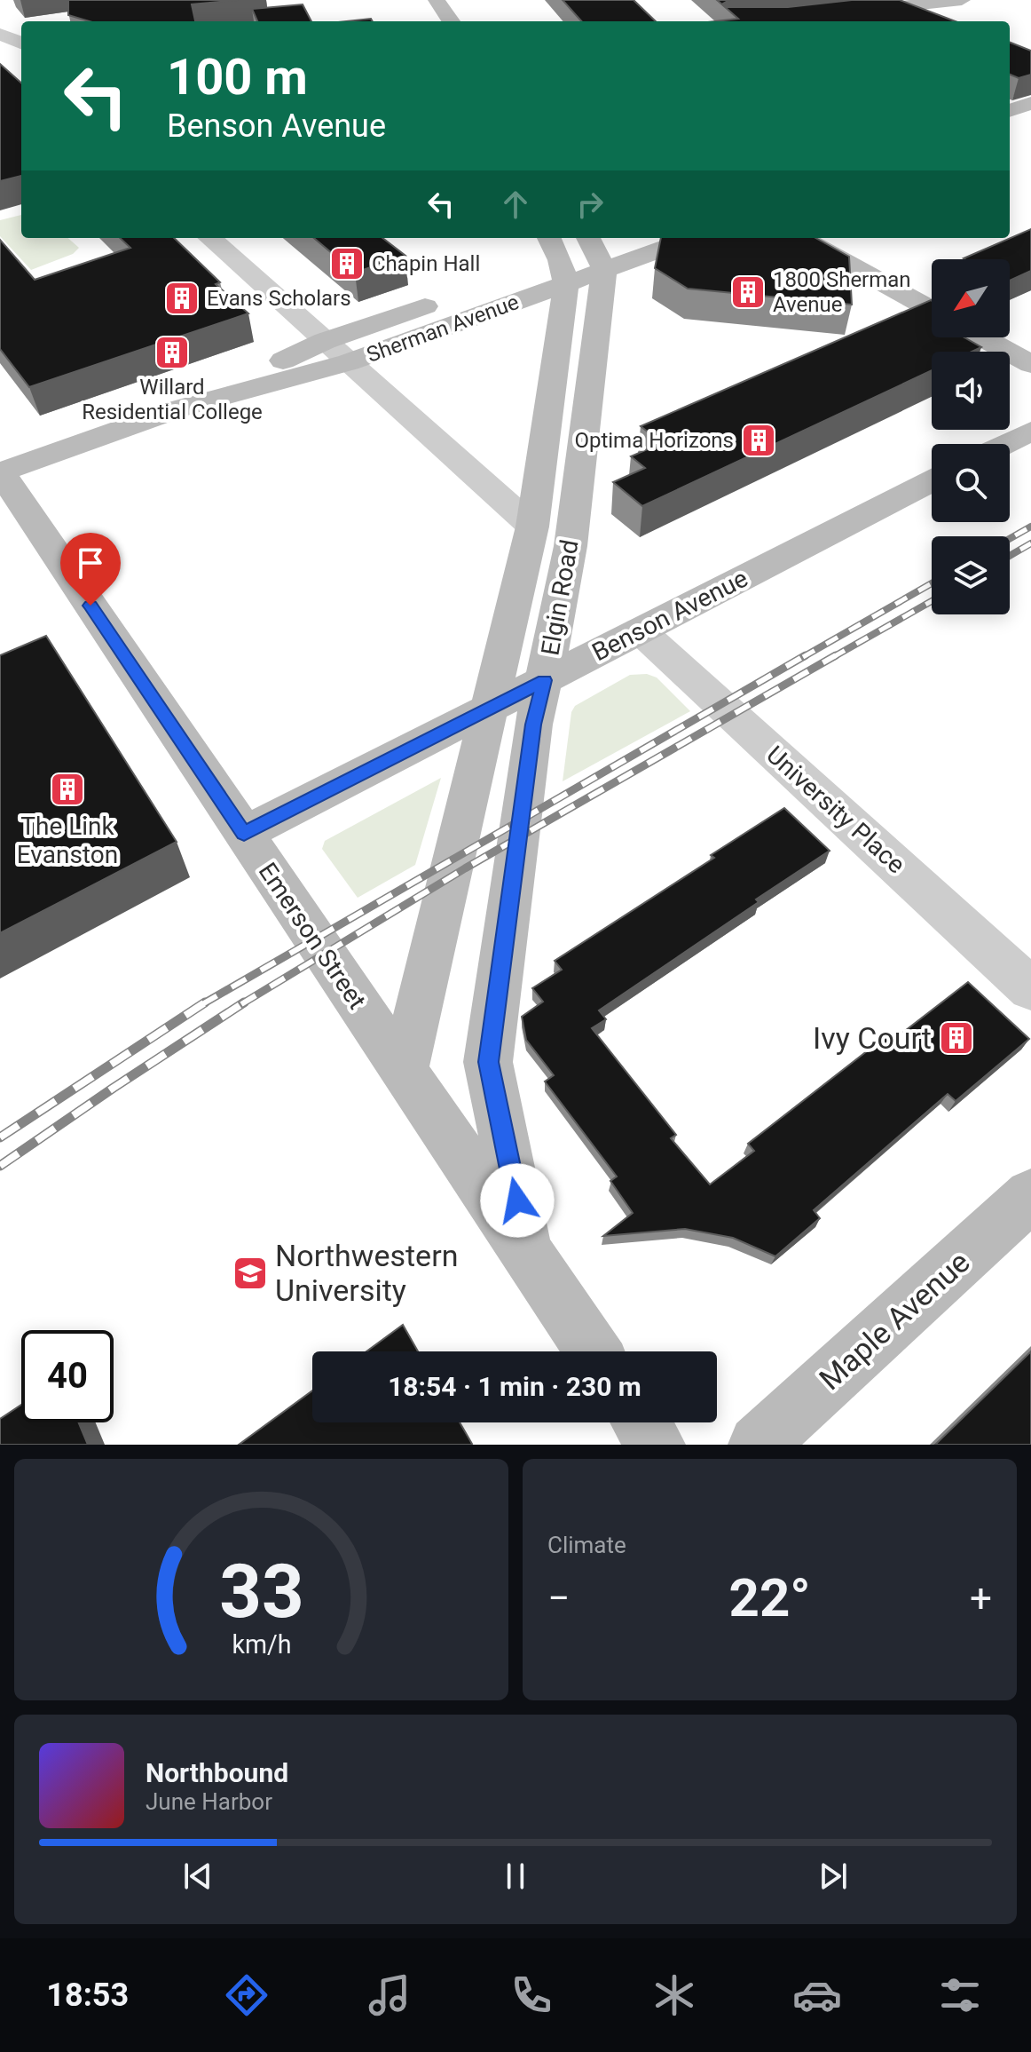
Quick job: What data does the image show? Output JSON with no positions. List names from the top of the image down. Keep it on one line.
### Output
{"streets":{"street":["Sherman Avenue","Elgin Road","Benson Avenue","University Place","Emerson Street","Maple Avenue"]},"crossings":[["Sherman Avenue","Elgin Road"],["Sherman Avenue","Emerson Street"],["Elgin Road","Benson Avenue"],["Elgin Road","Emerson Street"],["Benson Avenue","University Place"],["Benson Avenue","Emerson Street"]],"places":{"building":["Chapin Hall","1800 Sherman Avenue","Evans Scholars","Willard Residential College","Optima Horizons","The Link Evanston","Ivy Court"],"school or university":["Northwestern University"]},"north":"bottom left","page":{"turn":["100 m","Benson Avenue"],"limit":"40","trip":"18:54 · 1 min · 230 m","tile":"Climate","heat":["−","22°","+"],"song":["Northbound","June Harbor"],"tabs":"18:53","gauge":["33","km/h"]}}
